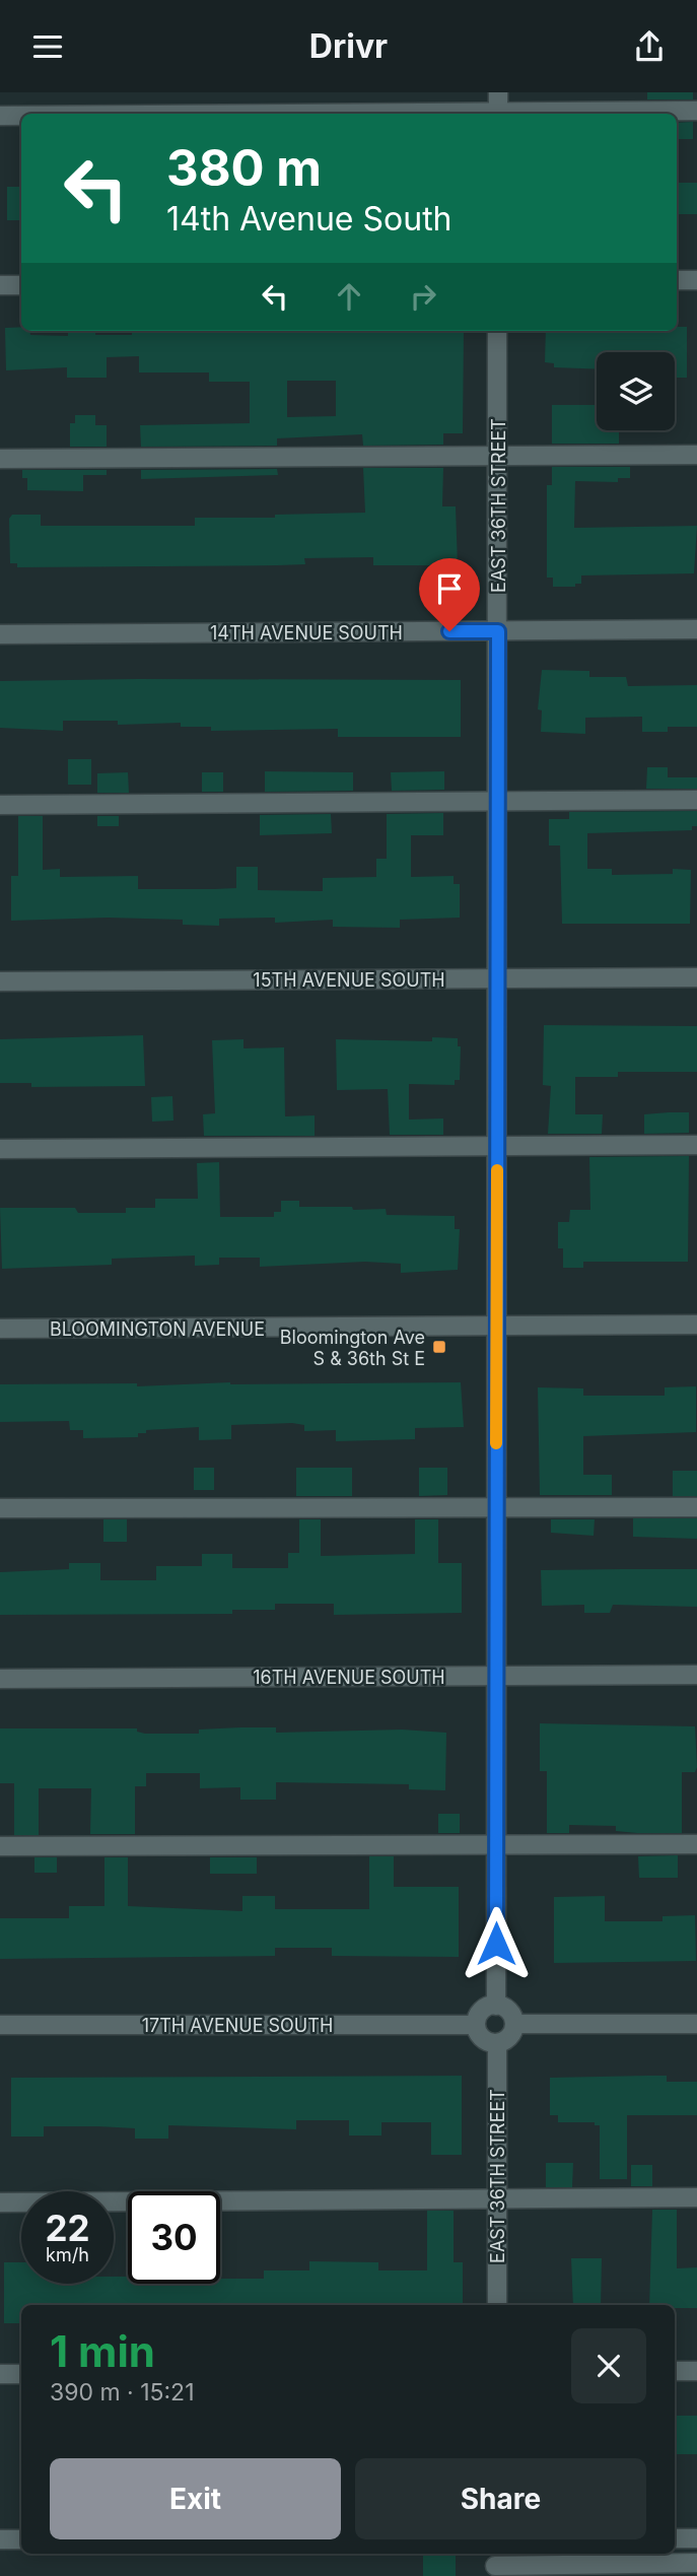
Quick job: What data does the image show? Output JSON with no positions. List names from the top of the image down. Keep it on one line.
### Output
{"streets":{"street":["EAST 36TH STREET","14TH AVENUE SOUTH","15TH AVENUE SOUTH","BLOOMINGTON AVENUE","16TH AVENUE SOUTH","17TH AVENUE SOUTH"]},"crossings":[["EAST 36TH STREET","14TH AVENUE SOUTH"],["EAST 36TH STREET","15TH AVENUE SOUTH"],["EAST 36TH STREET","BLOOMINGTON AVENUE"],["EAST 36TH STREET","16TH AVENUE SOUTH"],["EAST 36TH STREET","17TH AVENUE SOUTH"]],"places":{"transit":["Bloomington Ave S & 36th St E"]},"page":{"header":"Drivr","turn":["380 m","14th Avenue South"],"speed":"22 km/h","limit":"30","heading":["1 min","390 m · 15:21"],"buttons":["Exit","Share"]}}
